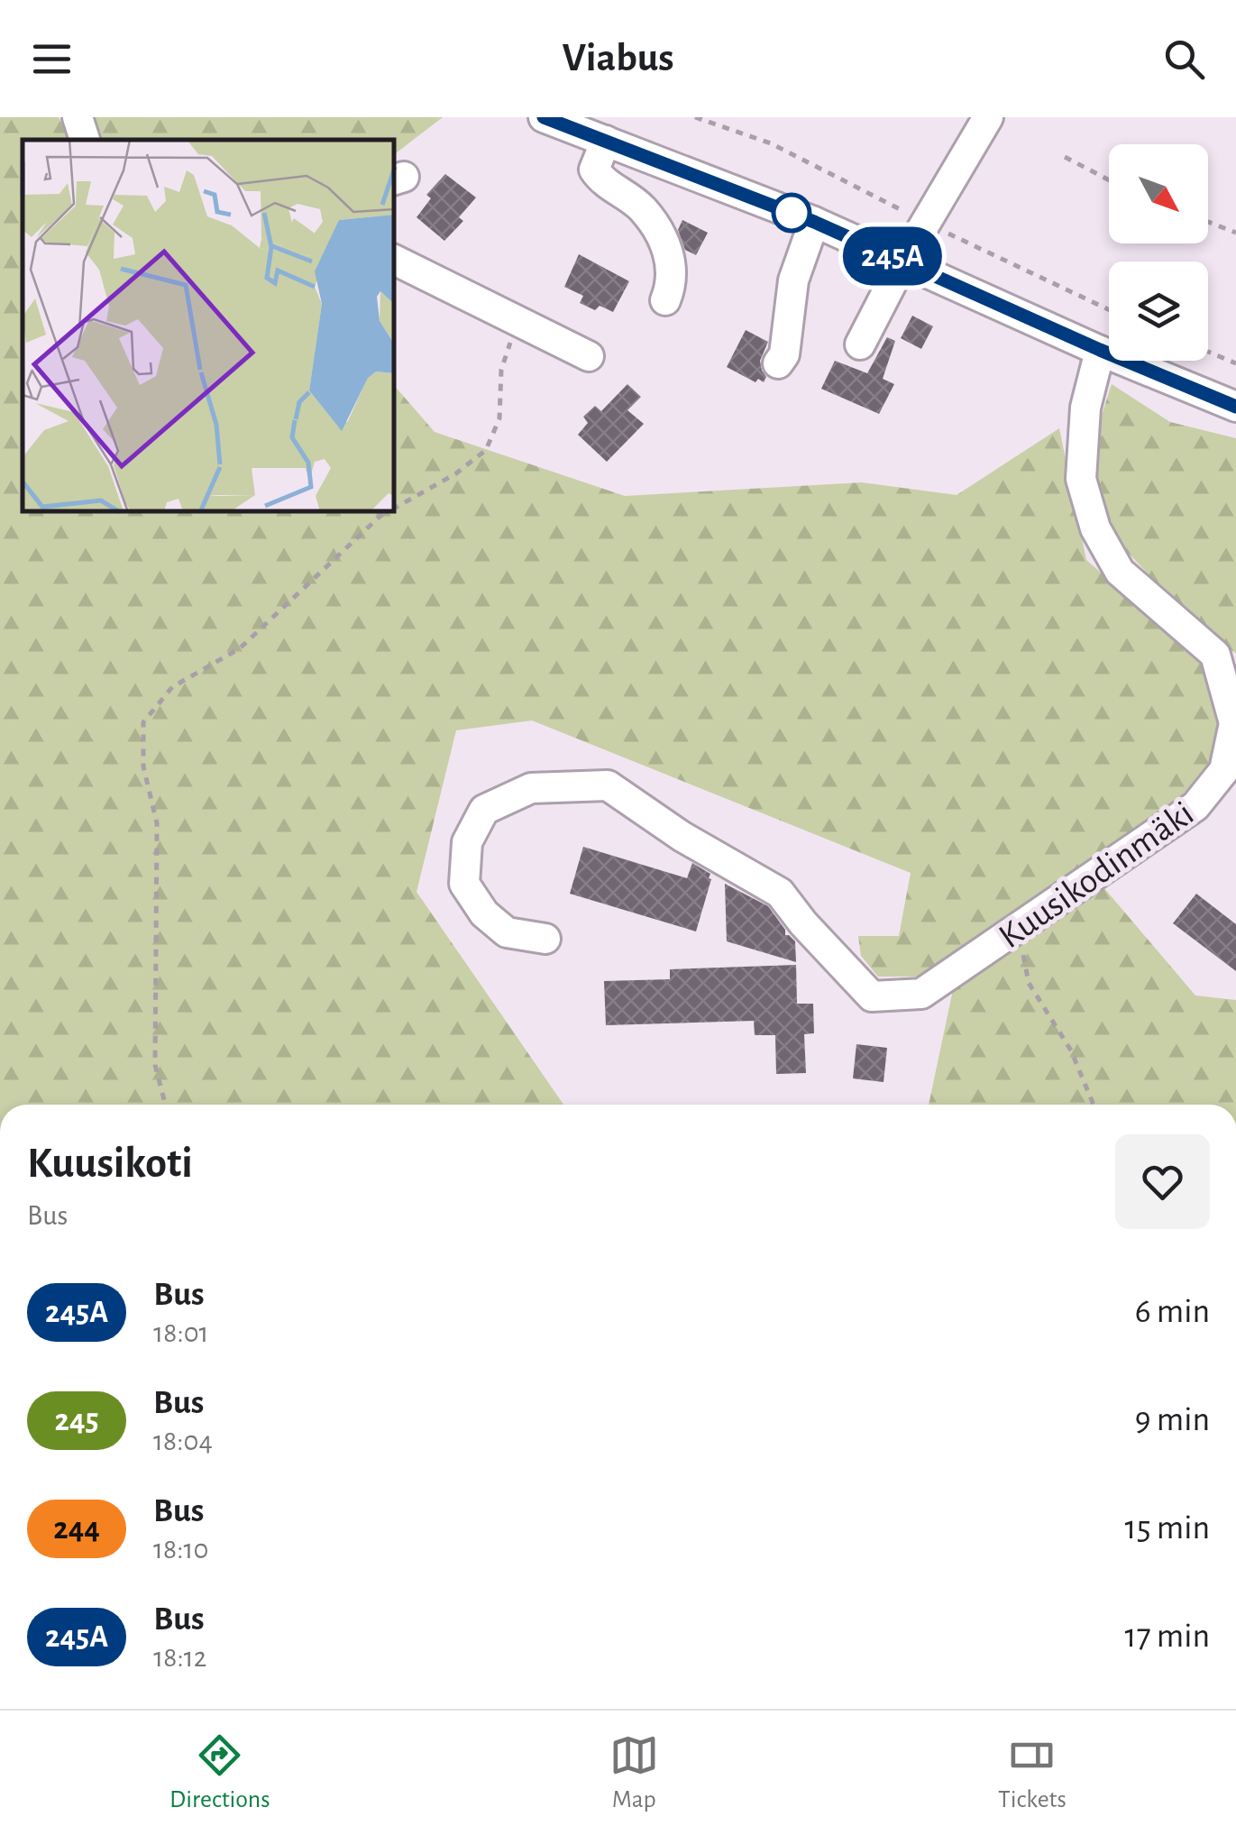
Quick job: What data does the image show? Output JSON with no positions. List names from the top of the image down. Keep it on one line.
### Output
{"streets":{"street":["Kuusikodinmäki"]},"lines":["bus line 245A"],"north":"bottom right","page":{"header":"Viabus","on_map":"245A","heading":["Kuusikoti","Bus"],"list":[{"mark":"245A","name":"Bus","note":"18:01","value":"6 min"},{"mark":"245","name":"Bus","note":"18:04","value":"9 min"},{"mark":"244","name":"Bus","note":"18:10","value":"15 min"},{"mark":"245A","name":"Bus","note":"18:12","value":"17 min"}],"tabs":["Directions","Map","Tickets"]}}
